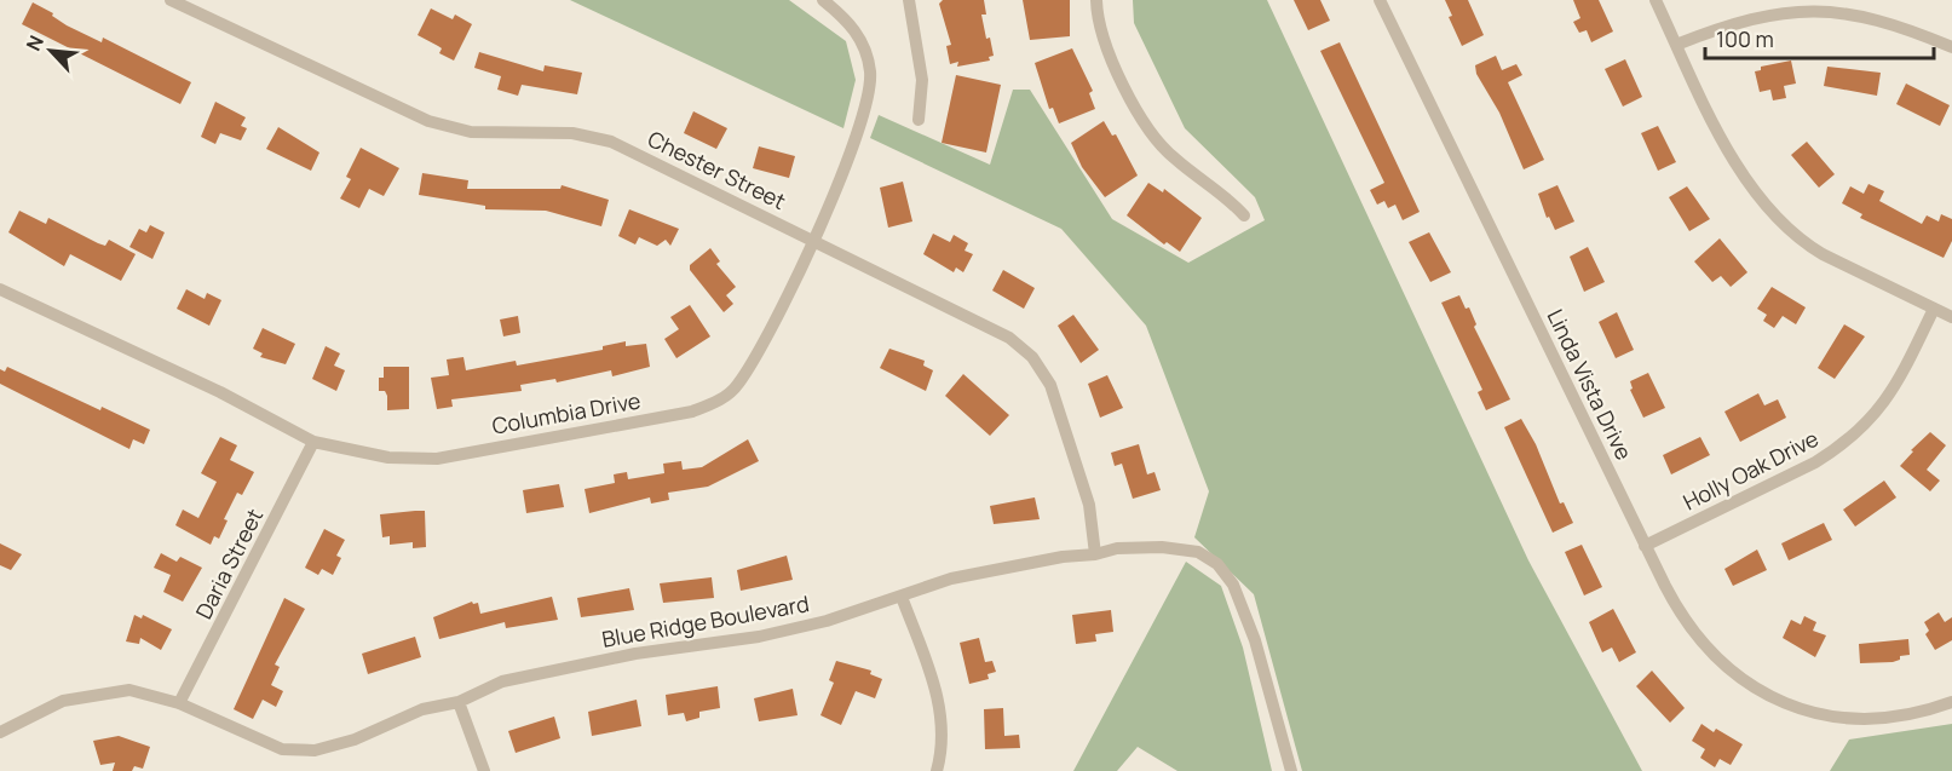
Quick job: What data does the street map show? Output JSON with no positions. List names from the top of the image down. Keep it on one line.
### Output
{"streets":{"street":["Chester Street","Linda Vista Drive","Columbia Drive","Holly Oak Drive","Daria Street","Blue Ridge Boulevard"]},"crossings":[["Chester Street","Columbia Drive"],["Chester Street","Blue Ridge Boulevard"],["Linda Vista Drive","Holly Oak Drive"],["Columbia Drive","Daria Street"],["Daria Street","Blue Ridge Boulevard"]],"scale_bar":"100 m","north":"top left"}
